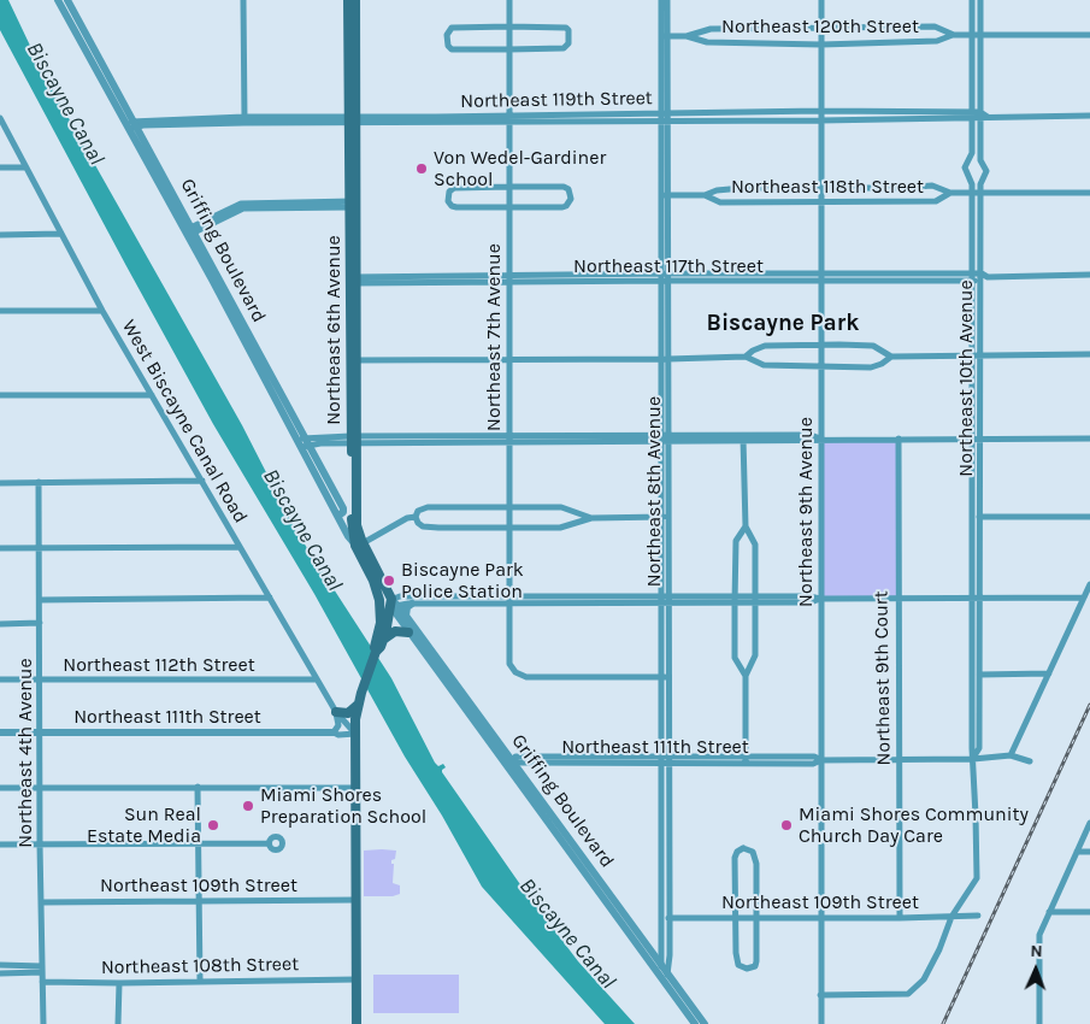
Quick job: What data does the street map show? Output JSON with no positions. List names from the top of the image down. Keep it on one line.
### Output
{"streets":{"main road":["Griffing Boulevard","Northeast 6th Avenue"],"street":["Northeast 120th Street","Northeast 119th Street","Northeast 118th Street","Northeast 117th Street","Northeast 7th Avenue","Northeast 10th Avenue","West Biscayne Canal Road","Northeast 8th Avenue","Northeast 9th Avenue","Northeast 112th Street","Northeast 9th Court","Northeast 111th Street","Northeast 4th Avenue","Northeast 109th Street","Northeast 108th Street"]},"crossings":[["Northeast 120th Street","Northeast 10th Avenue"],["Northeast 120th Street","Northeast 8th Avenue"],["Northeast 120th Street","Northeast 9th Avenue"],["Northeast 119th Street","Griffing Boulevard"],["Northeast 119th Street","Northeast 6th Avenue"],["Northeast 119th Street","Northeast 7th Avenue"],["Northeast 119th Street","Northeast 10th Avenue"],["Northeast 119th Street","Northeast 8th Avenue"],["Northeast 119th Street","Northeast 9th Avenue"],["Northeast 118th Street","Northeast 10th Avenue"],["Northeast 118th Street","Northeast 8th Avenue"],["Northeast 118th Street","Northeast 9th Avenue"],["Griffing Boulevard","Northeast 6th Avenue"],["Griffing Boulevard","Northeast 8th Avenue"],["Griffing Boulevard","Northeast 111th Street"],["Northeast 117th Street","Northeast 6th Avenue"],["Northeast 117th Street","Northeast 7th Avenue"],["Northeast 117th Street","Northeast 10th Avenue"],["Northeast 117th Street","Northeast 8th Avenue"],["Northeast 117th Street","Northeast 9th Avenue"],["Northeast 6th Avenue","West Biscayne Canal Road"],["Northeast 6th Avenue","Northeast 109th Street"],["Northeast 6th Avenue","Northeast 108th Street"],["Northeast 7th Avenue","Northeast 8th Avenue"],["Northeast 10th Avenue","Northeast 9th Avenue"],["Northeast 10th Avenue","Northeast 111th Street"],["Northeast 10th Avenue","Northeast 109th Street"],["West Biscayne Canal Road","Northeast 112th Street"],["Northeast 8th Avenue","Northeast 111th Street"],["Northeast 8th Avenue","Northeast 109th Street"],["Northeast 9th Avenue","Northeast 111th Street"],["Northeast 9th Avenue","Northeast 109th Street"],["Northeast 112th Street","Northeast 4th Avenue"],["Northeast 9th Court","Northeast 111th Street"],["Northeast 9th Court","Northeast 109th Street"],["Northeast 111th Street","Northeast 4th Avenue"],["Northeast 4th Avenue","Northeast 109th Street"],["Northeast 4th Avenue","Northeast 108th Street"]],"districts":["Biscayne Park"],"water":["Biscayne Canal"],"places":["Von Wedel-Gardiner School","Biscayne Park Police Station","Miami Shores Preparation School","Sun Real Estate Media","Miami Shores Community Church Day Care"],"north":"top"}
